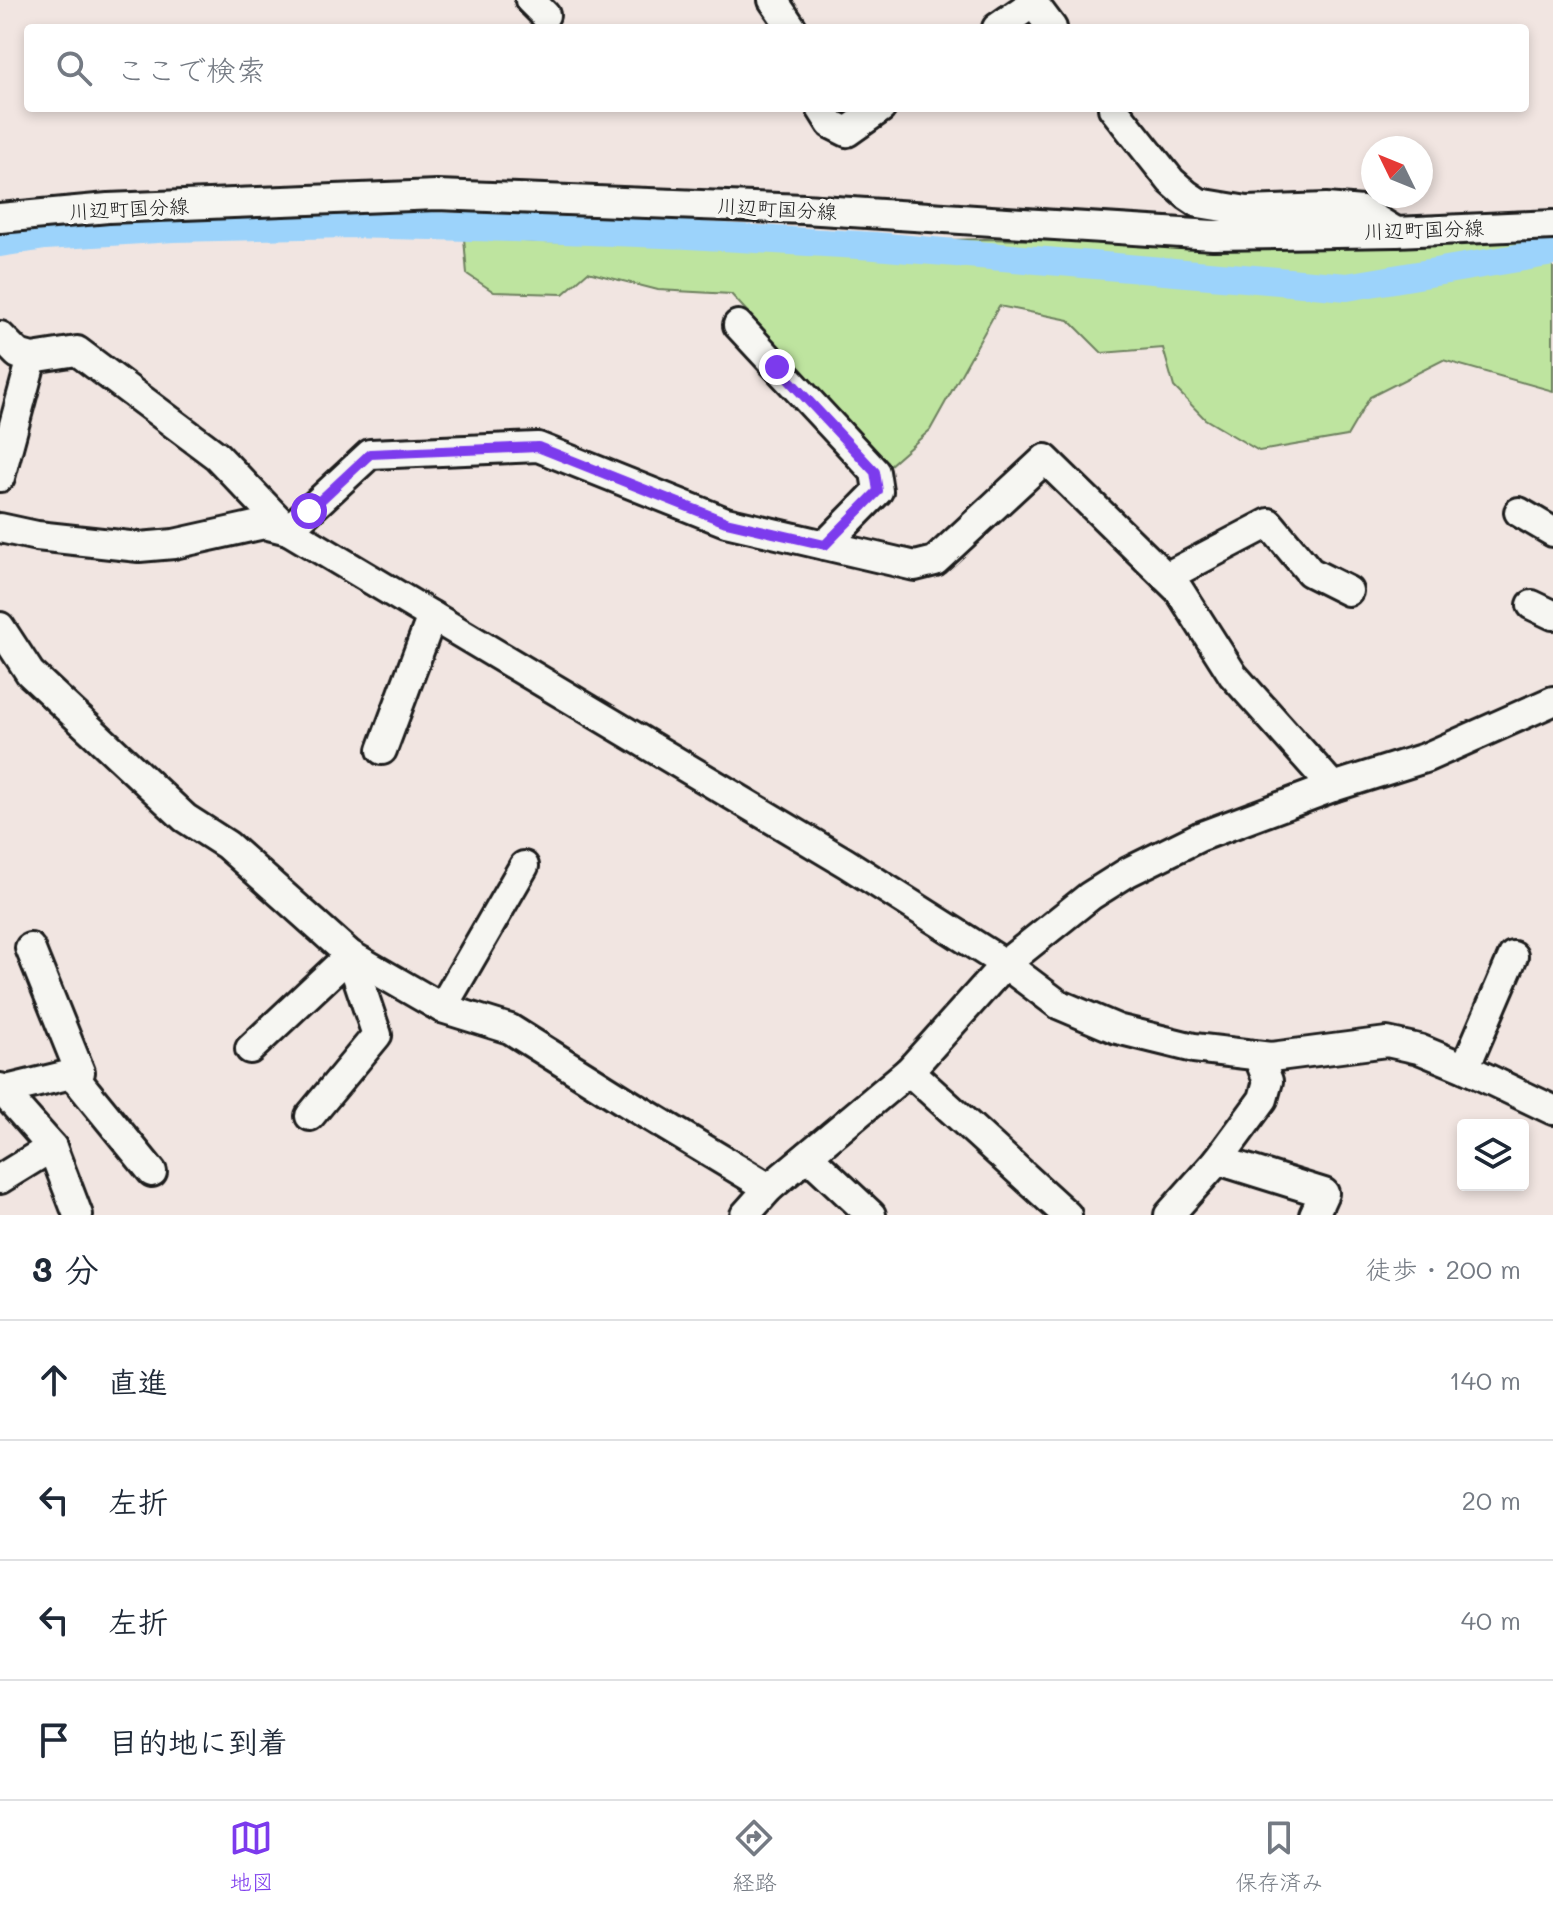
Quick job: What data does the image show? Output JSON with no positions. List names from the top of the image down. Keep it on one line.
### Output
{"streets":{"street":["川辺町国分線"]},"north":"top left","page":{"search":"ここで検索","heading":["3 分","徒歩 · 200 m"],"list":[["直進","140 m"],["左折","20 m"],["左折","40 m"],"目的地に到着"],"nav":["地図","経路","保存済み"]}}
